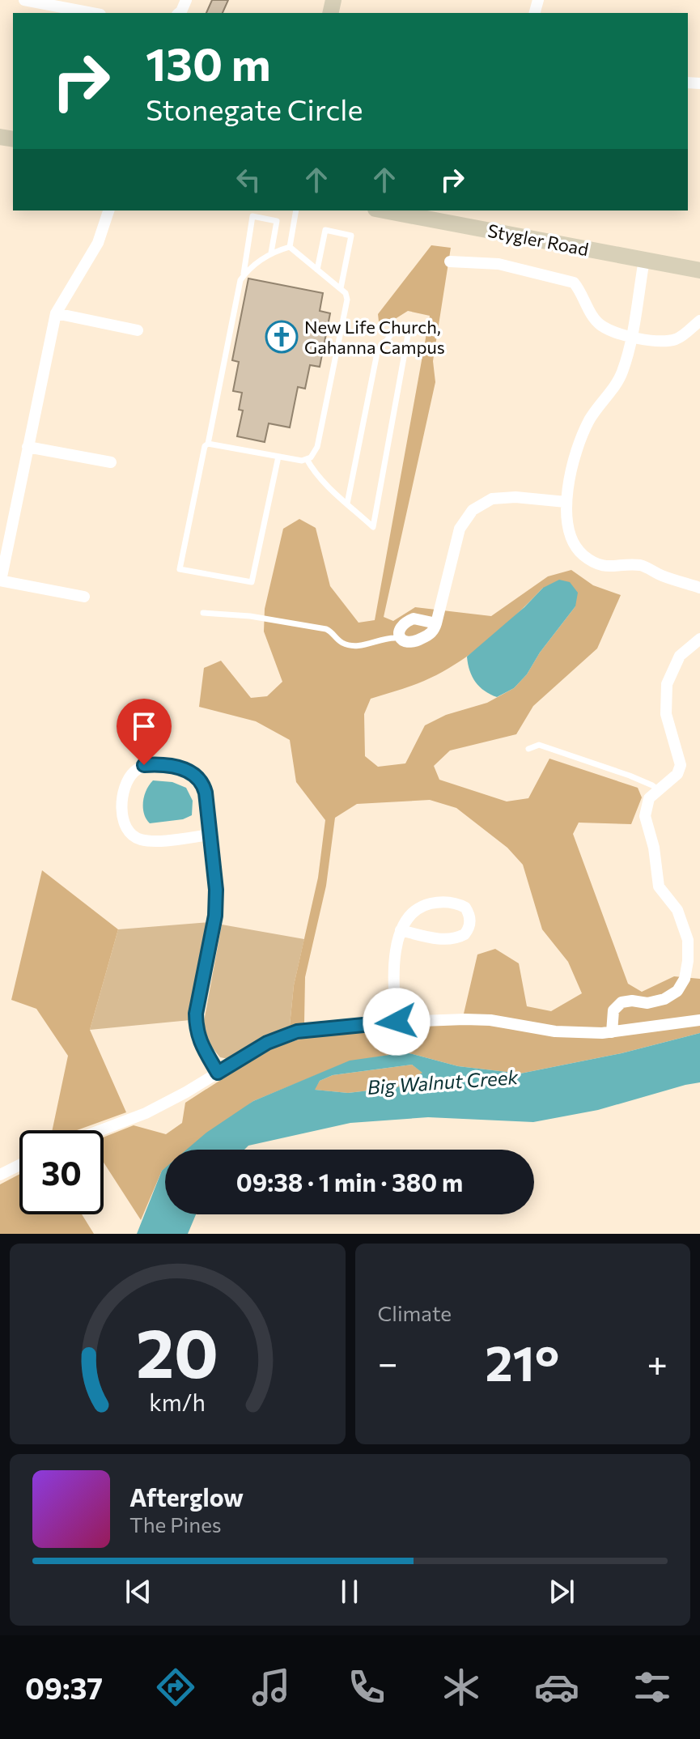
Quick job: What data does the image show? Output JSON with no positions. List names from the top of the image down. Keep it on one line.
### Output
{"streets":{"main road":["Stygler Road"]},"water":["Big Walnut Creek"],"places":{"church":["New Life Church, Gahanna Campus"]},"page":{"turn":["130 m","Stonegate Circle"],"limit":"30","trip":"09:38 · 1 min · 380 m","tile":"Climate","heat":["−","21°","+"],"song":["Afterglow","The Pines"],"tabs":"09:37","gauge":["20","km/h"]}}
